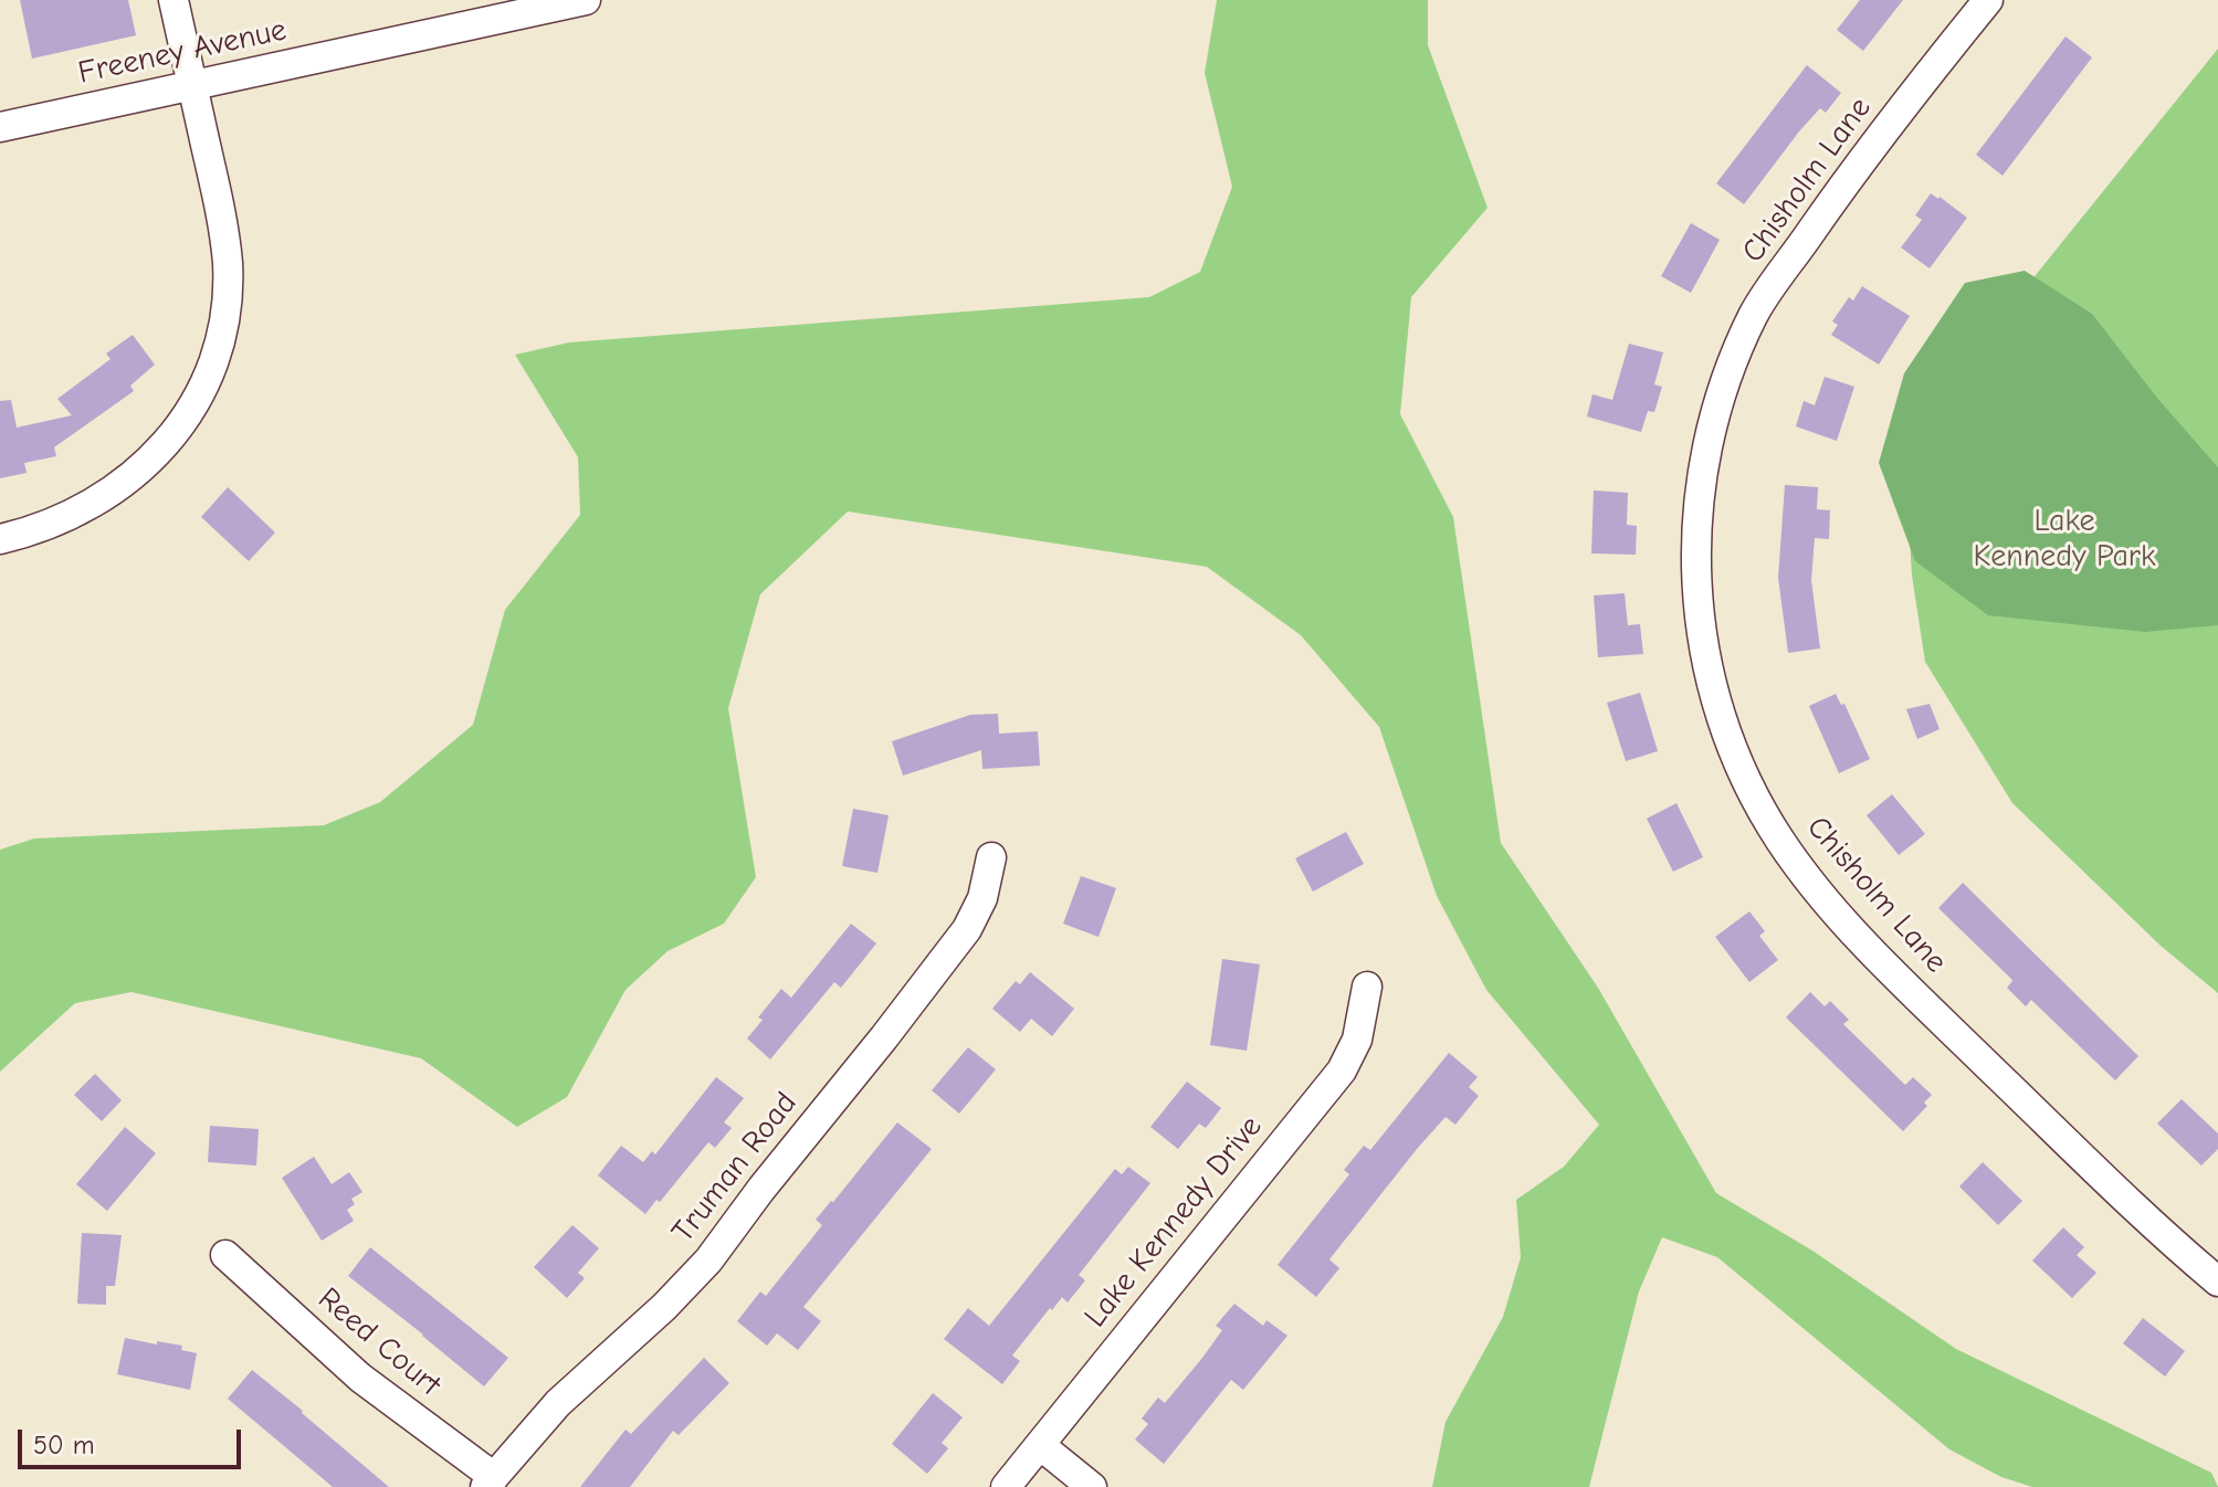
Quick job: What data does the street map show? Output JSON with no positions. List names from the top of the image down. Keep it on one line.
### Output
{"streets":{"street":["Freeney Avenue","Chisholm Lane","Truman Road","Lake Kennedy Drive","Reed Court"]},"crossings":[["Truman Road","Reed Court"]],"parks":["Lake Kennedy Park"],"scale_bar":"50 m"}
